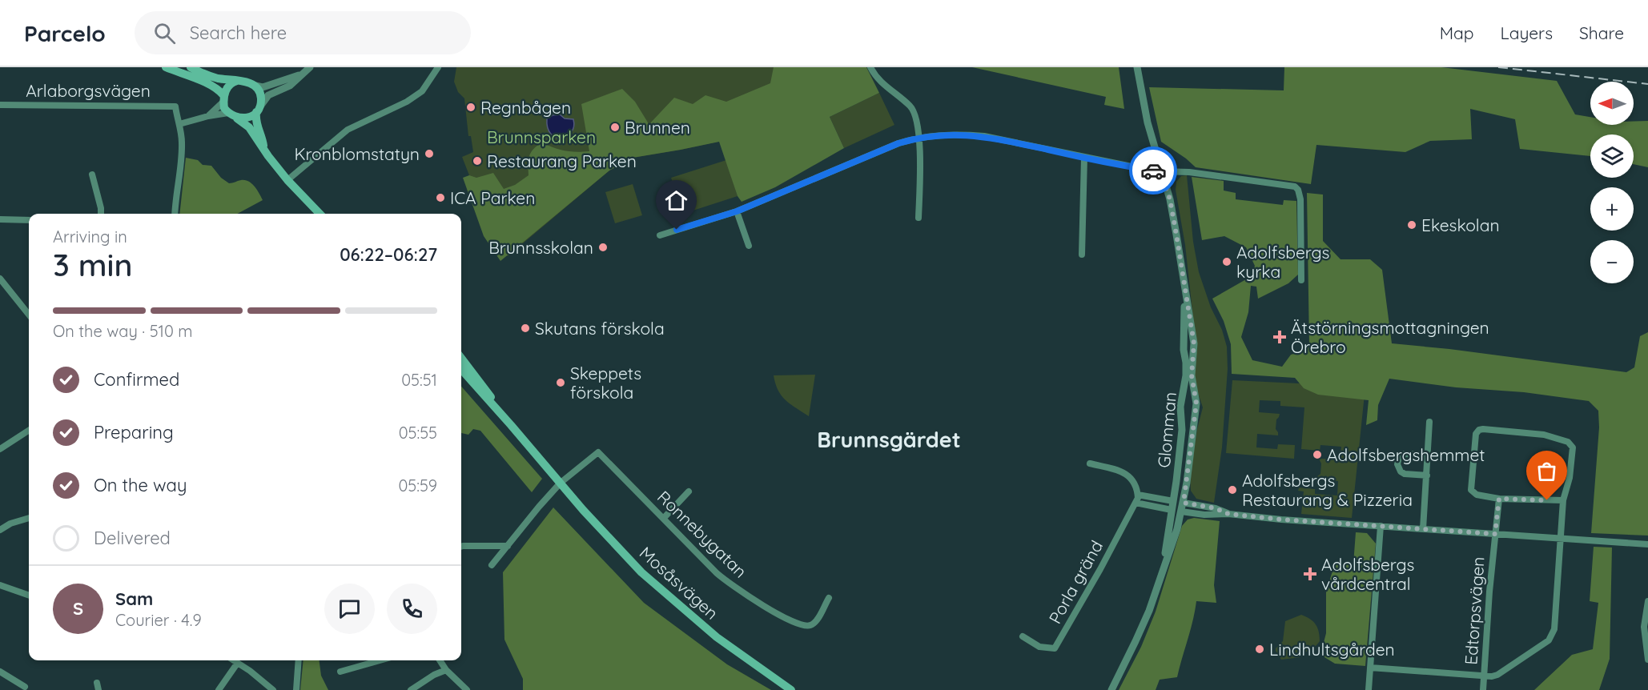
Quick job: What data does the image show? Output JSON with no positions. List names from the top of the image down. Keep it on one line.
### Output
{"streets":{"main road":["Mosåsvägen"],"street":["Arlaborgsvägen","Glomman","Ronnebygatan","Porla gränd","Edtorpsvägen"]},"crossings":[["Ronnebygatan","Mosåsvägen"]],"districts":["Brunnsgärdet"],"parks":["Brunnsparken"],"places":{"other":["Regnbågen","Brunnen","Kronblomstatyn","Restaurang Parken","ICA Parken","Ekeskolan","Brunnsskolan","Adolfsbergs kyrka","Skutans förskola","Skeppets förskola","Adolfsbergshemmet","Adolfsbergs Restaurang & Pizzeria","Lindhultsgården"],"health":["Ätstörningsmottagningen Örebro","Adolfsbergs vårdcentral"]},"north":"left","page":{"header":"Parcelo","search":"Search here","nav":["Map","Layers","Share"],"map_buttons":["+","−"],"heading":["3 min","Arriving in","06:22–06:27"],"panel":["Sam","Courier · 4.9"],"bar":"On the way · 510 m","list":[["Confirmed","05:51"],["Preparing","05:55"],["On the way","05:59"],"Delivered"],"round":"S"}}
